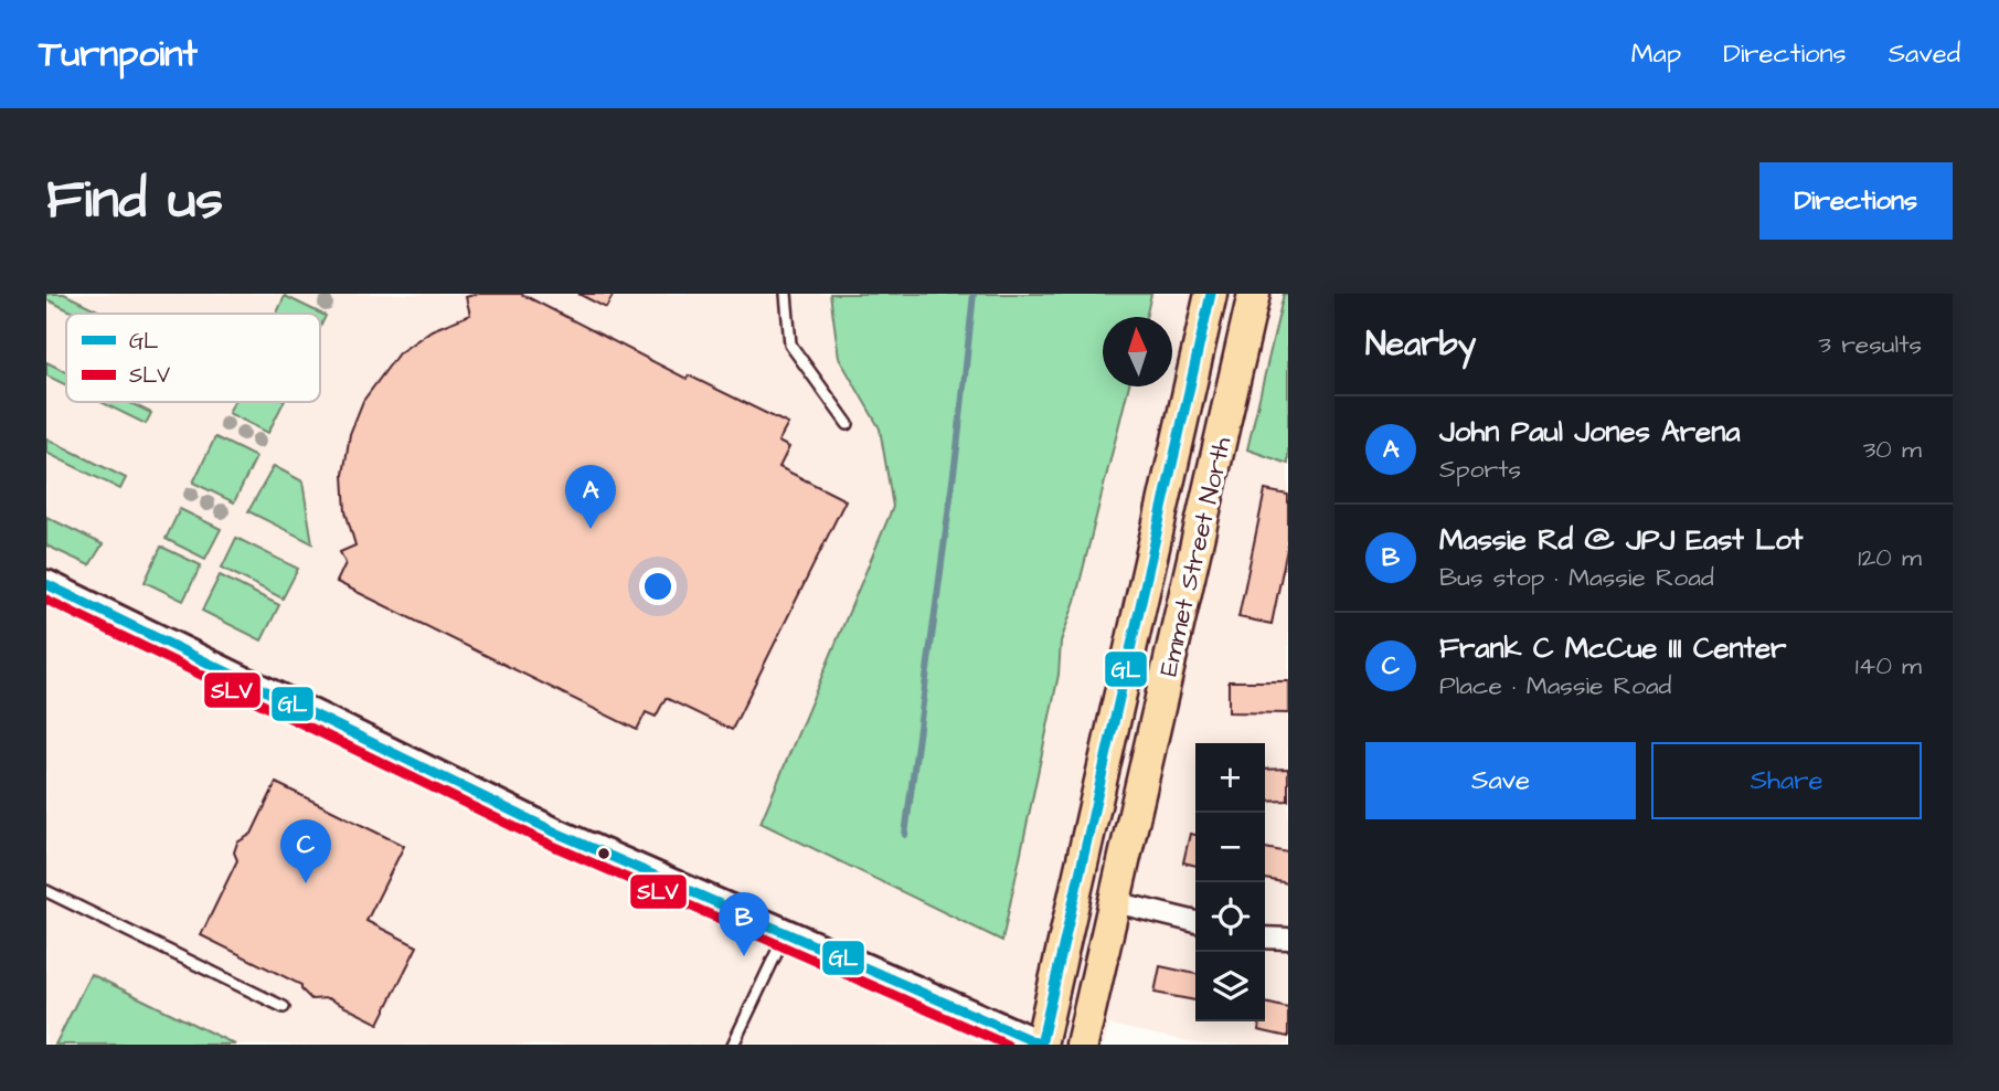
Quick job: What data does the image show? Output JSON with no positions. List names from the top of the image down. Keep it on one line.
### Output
{"streets":{"main road":["Emmet Street North"]},"lines":["transit line GL","transit line SLV"],"legend":["GL","SLV"],"north":"top","page":{"header":"Turnpoint","nav":["Map","Directions","Saved"],"buttons":["Directions",["Save","Share"]],"title":"Find us","heading":["Nearby","3 results"],"list":[{"mark":"A","name":"John Paul Jones Arena","note":"Sports","value":"30 m"},{"mark":"B","name":"Massie Rd @ JPJ East Lot","note":"Bus stop · Massie Road","value":"120 m"},{"mark":"C","name":"Frank C McCue III Center","note":"Place · Massie Road","value":"140 m"}],"pins":["A","C","B"],"map_buttons":["+","−"]}}
